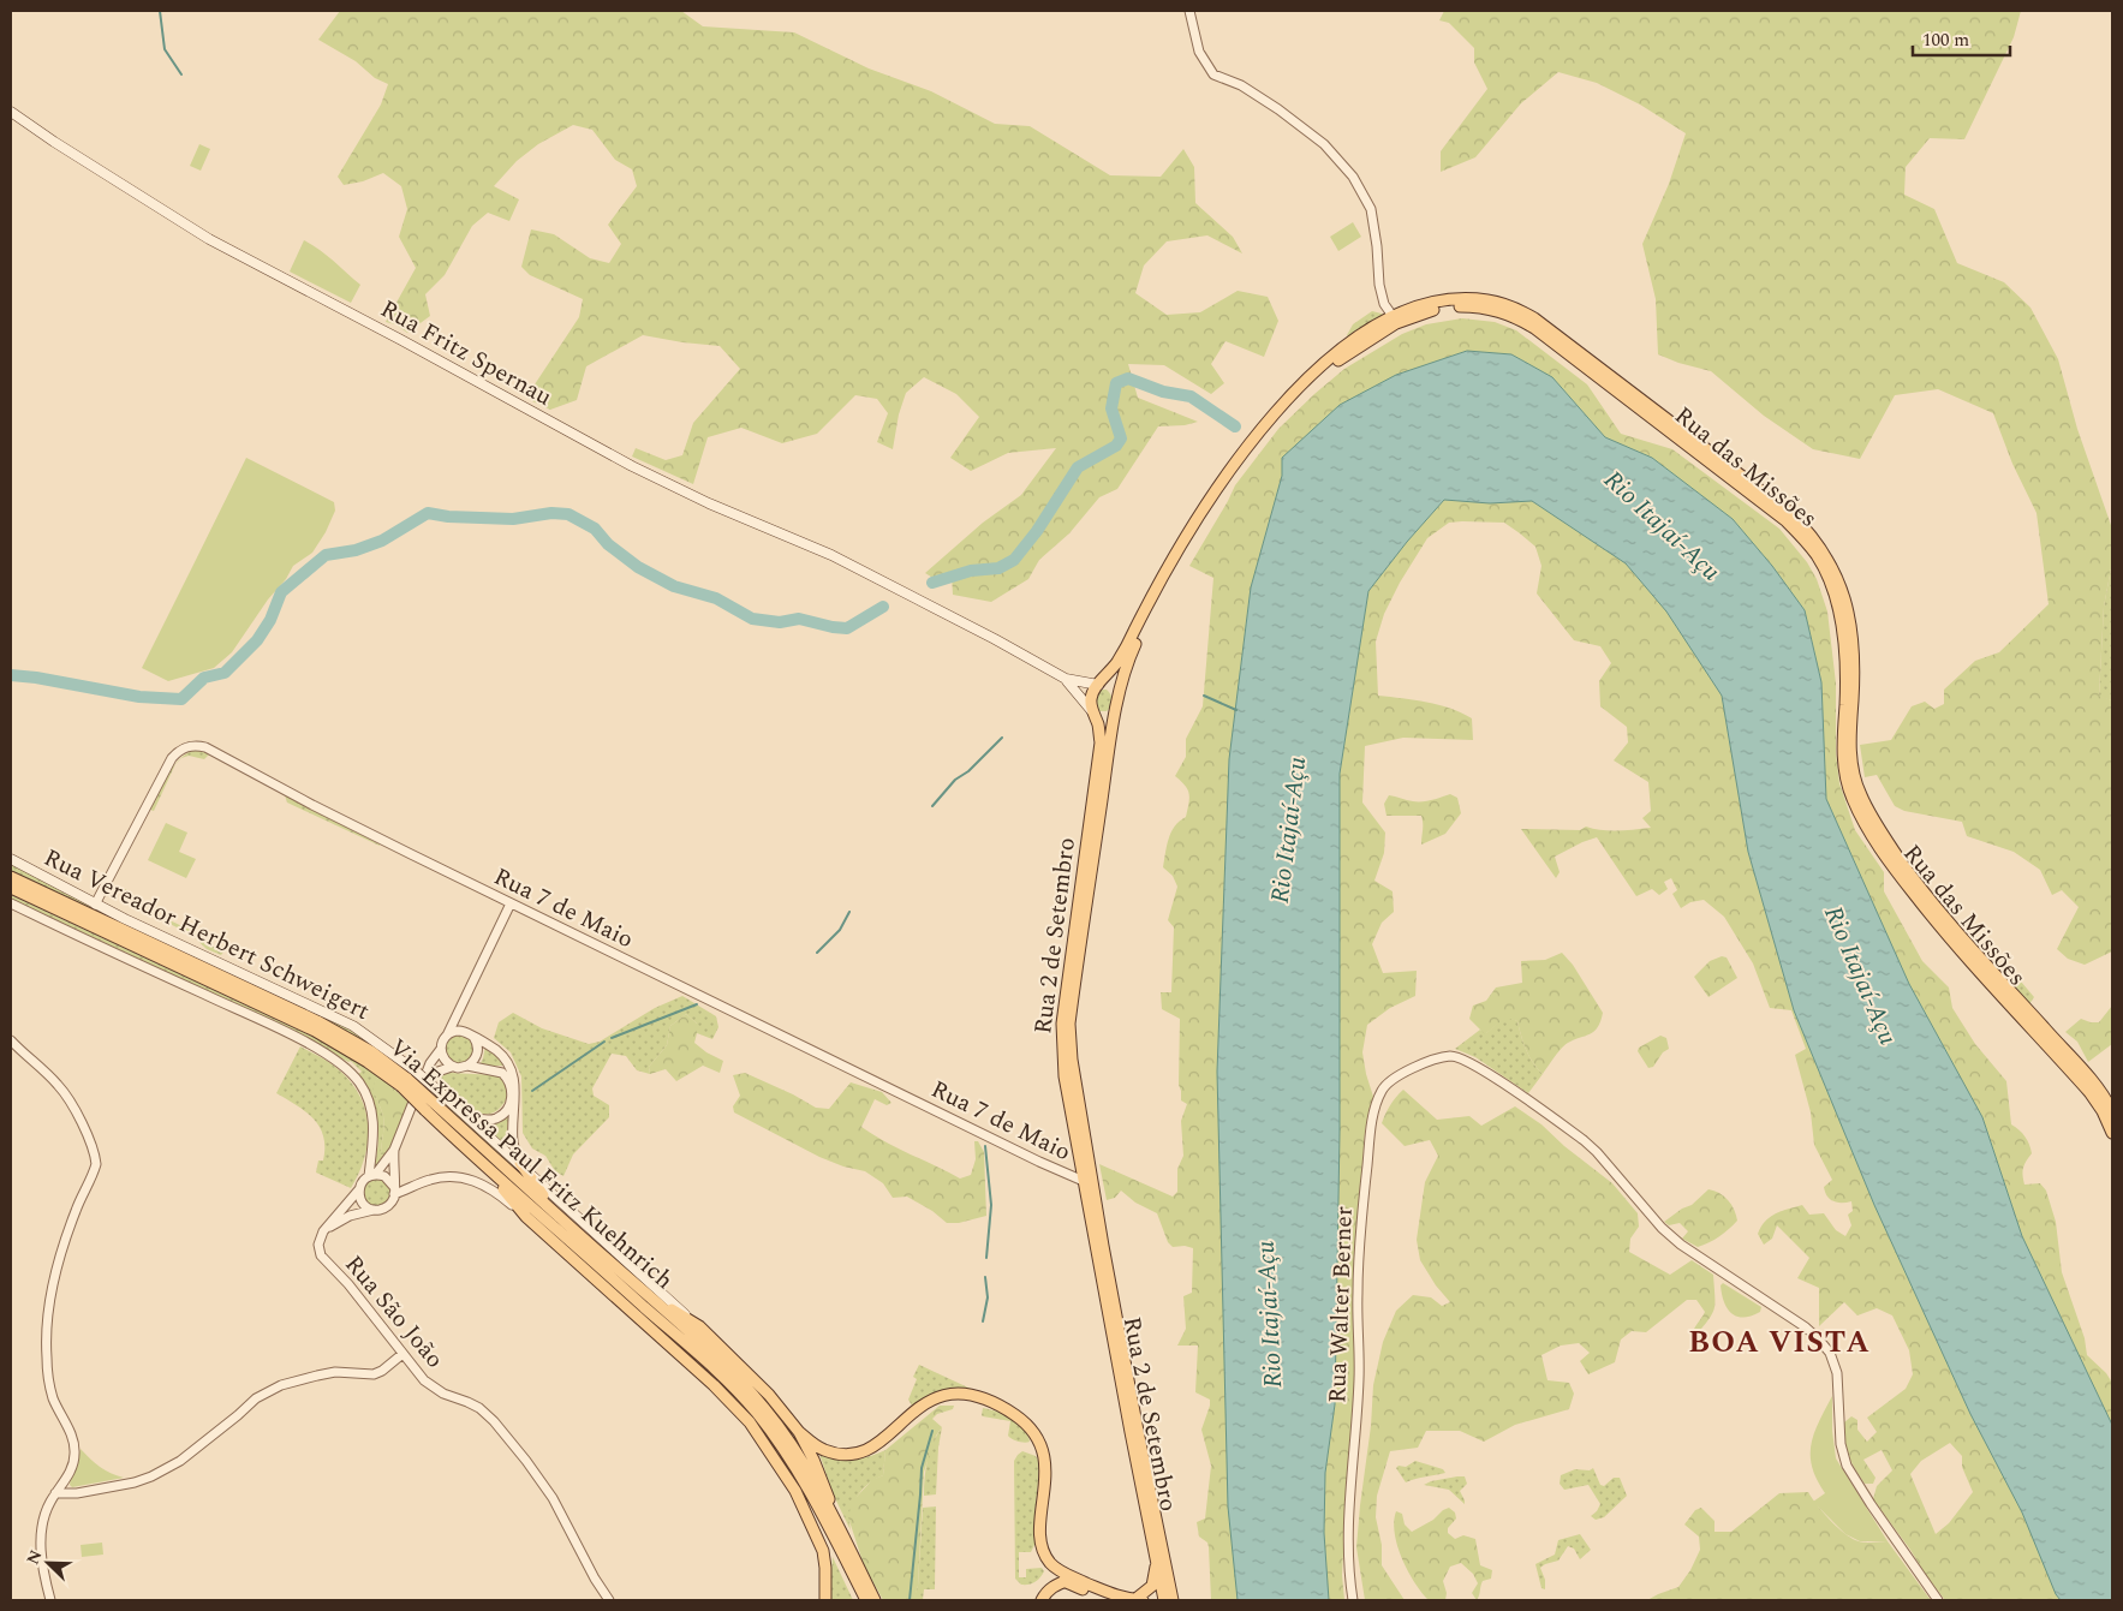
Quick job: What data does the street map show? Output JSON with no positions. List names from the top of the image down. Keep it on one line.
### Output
{"streets":{"main road":["Rua Fritz Spernau","Rua das Missões","Rua Vereador Herbert Schweigert","Rua 2 de Setembro","Via Expressa Paul Fritz Kuehnrich"],"street":["Rua 7 de Maio","Rua Walter Berner","Rua São João"]},"crossings":[["Rua das Missões","Rua 2 de Setembro"],["Rua 7 de Maio","Rua Vereador Herbert Schweigert"],["Rua 7 de Maio","Rua 2 de Setembro"],["Rua Vereador Herbert Schweigert","Via Expressa Paul Fritz Kuehnrich"]],"districts":["BOA VISTA"],"water":["Rio Itajaí-Açu"],"scale_bar":"100 m","north":"top left"}
